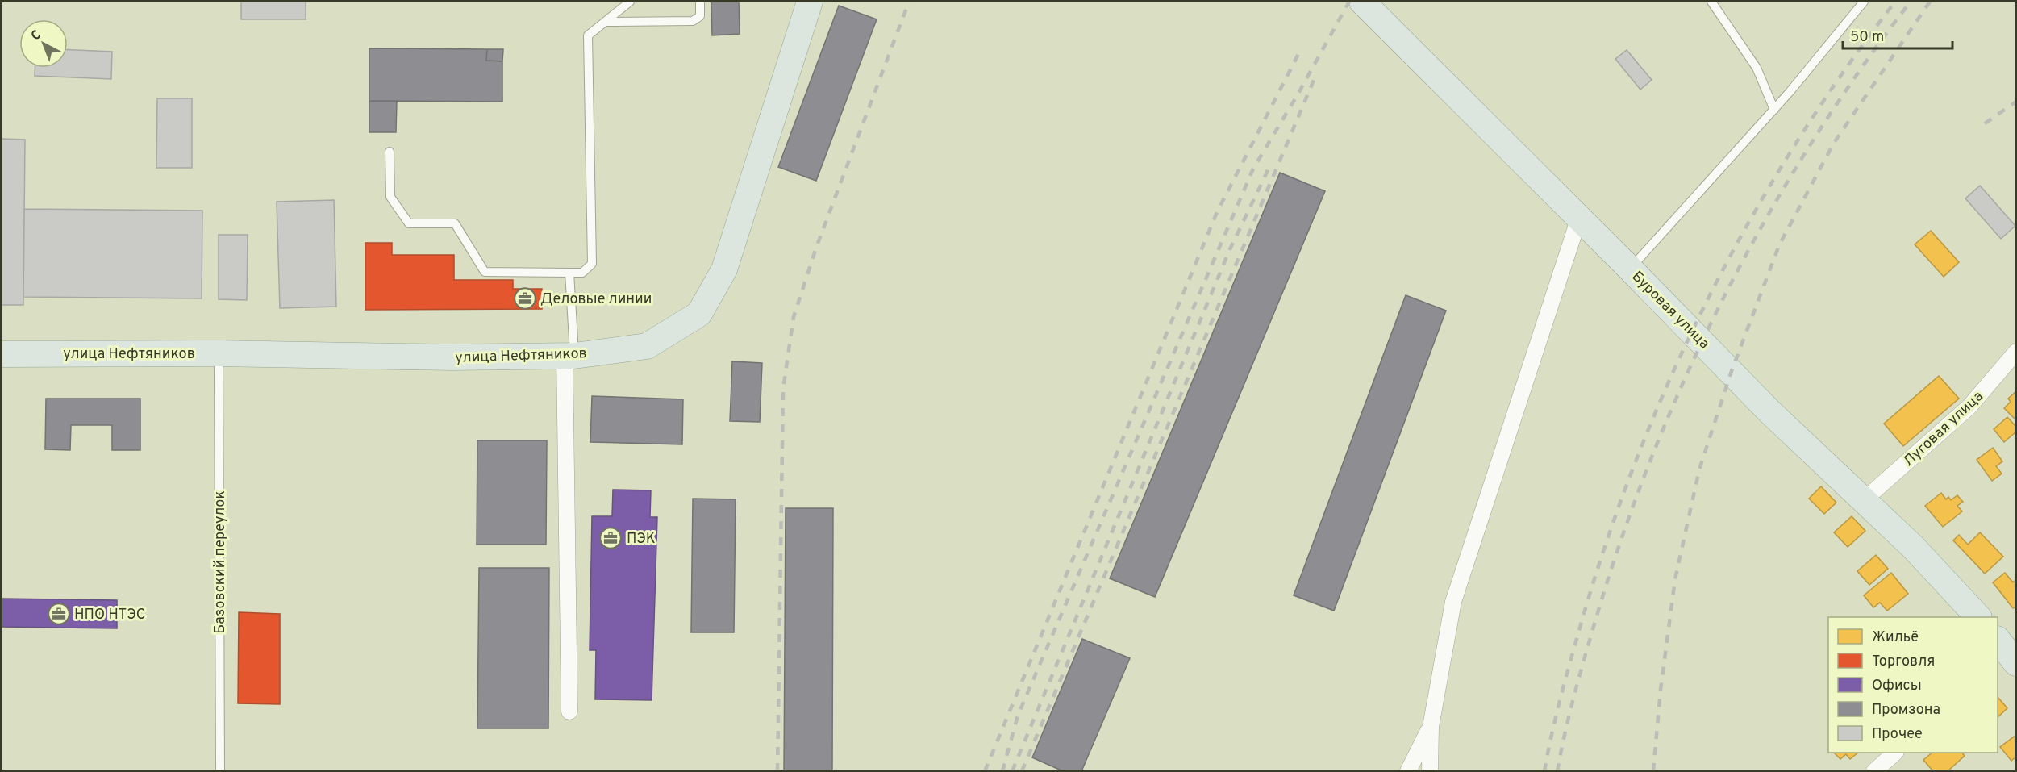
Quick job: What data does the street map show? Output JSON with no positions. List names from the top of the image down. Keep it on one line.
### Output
{"streets":{"main road":["Буровая улица","улица Нефтяников"],"street":["Луговая улица"],"lane":["Базовский переулок"]},"crossings":[["Буровая улица","Луговая улица"],["улица Нефтяников","Базовский переулок"]],"places":{"office":["Деловые линии","ПЭК","НПО НТЭС"]},"legend":["Жильё","Торговля","Офисы","Промзона","Прочее"],"scale_bar":"50 m","north":"top left"}
